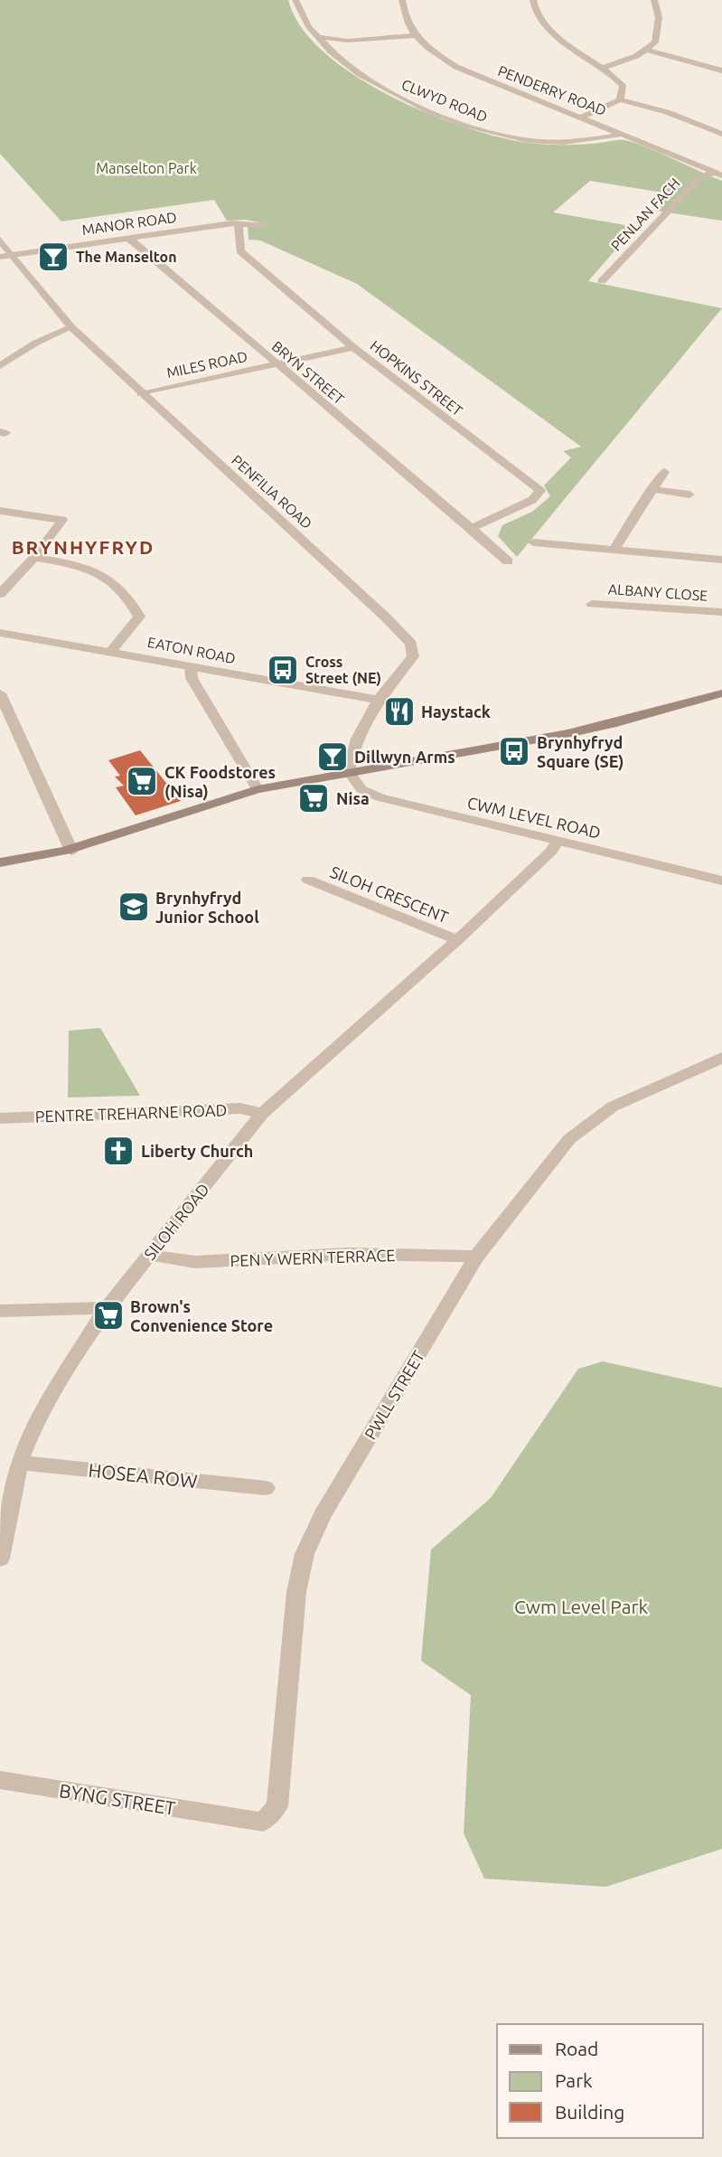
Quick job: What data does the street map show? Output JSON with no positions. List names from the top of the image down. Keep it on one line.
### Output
{"streets":{"street":["PENDERRY ROAD","CLWYD ROAD","PENLAN FACH","MANOR ROAD","MILES ROAD","BRYN STREET","HOPKINS STREET","PENFILIA ROAD","ALBANY CLOSE","EATON ROAD","CWM LEVEL ROAD","SILOH CRESCENT","PENTRE TREHARNE ROAD","SILOH ROAD","PEN Y WERN TERRACE","PWLL STREET","HOSEA ROW","BYNG STREET"]},"crossings":[["PENDERRY ROAD","CLWYD ROAD"],["PENDERRY ROAD","PENLAN FACH"],["MANOR ROAD","BRYN STREET"],["MANOR ROAD","HOPKINS STREET"],["MANOR ROAD","PENFILIA ROAD"],["MILES ROAD","BRYN STREET"],["MILES ROAD","HOPKINS STREET"],["MILES ROAD","PENFILIA ROAD"],["BRYN STREET","HOPKINS STREET"],["PENFILIA ROAD","EATON ROAD"],["PENFILIA ROAD","CWM LEVEL ROAD"],["CWM LEVEL ROAD","SILOH ROAD"],["SILOH CRESCENT","SILOH ROAD"],["PENTRE TREHARNE ROAD","SILOH ROAD"],["SILOH ROAD","PEN Y WERN TERRACE"],["SILOH ROAD","HOSEA ROW"],["PEN Y WERN TERRACE","PWLL STREET"],["PWLL STREET","BYNG STREET"]],"districts":["BRYNHYFRYD"],"parks":["Manselton Park","Cwm Level Park"],"places":{"bar":["The Manselton","Dillwyn Arms"],"bus stop":["Cross Street (NE)","Brynhyfryd Square (SE)"],"restaurant":["Haystack"],"supermarket":["CK Foodstores (Nisa)","Nisa","Brown's Convenience Store"],"school or university":["Brynhyfryd Junior School"],"church":["Liberty Church"]},"legend":["Road","Park","Building"]}
